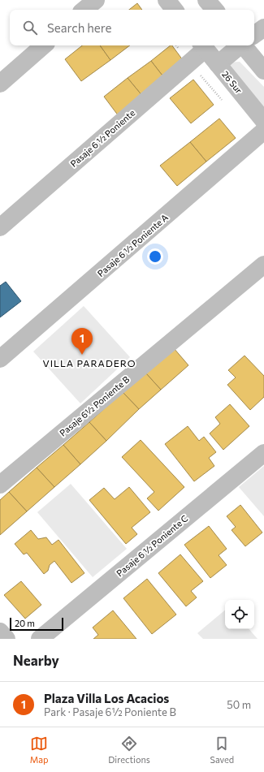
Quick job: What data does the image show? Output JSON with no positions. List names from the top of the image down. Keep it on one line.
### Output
{"streets":{"street":["26 Sur","Pasaje 6 ½ Poniente","Pasaje 6 ½ Poniente A","Pasaje 6½ Poniente B","Pasaje 6 ½ Poniente C"]},"crossings":[["26 Sur","Pasaje 6 ½ Poniente"]],"districts":["VILLA PARADERO"],"scale_bar":"20 m","page":{"search":"Search here","pins":"1","scale":"20 m","heading":"Nearby","list":[{"mark":"1","name":"Plaza Villa Los Acacios","note":"Park · Pasaje 6½ Poniente B","value":"50 m"}],"nav":["Map","Directions","Saved"]}}
